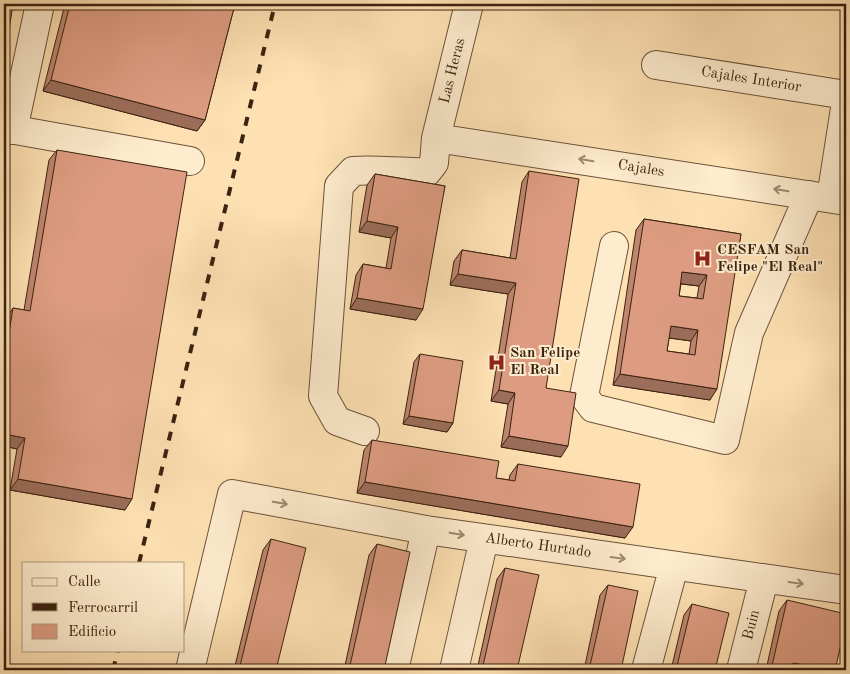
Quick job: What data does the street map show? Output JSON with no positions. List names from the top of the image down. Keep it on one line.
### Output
{"streets":{"street":["Las Heras","Cajales Interior","Cajales","Alberto Hurtado","Buin"]},"crossings":[["Las Heras","Cajales"],["Alberto Hurtado","Buin"]],"one_way":["Cajales","Alberto Hurtado"],"places":{"hospital":["CESFAM San Felipe \"El Real\"","San Felipe El Real"]},"legend":["Calle","Ferrocarril","Edificio"]}
